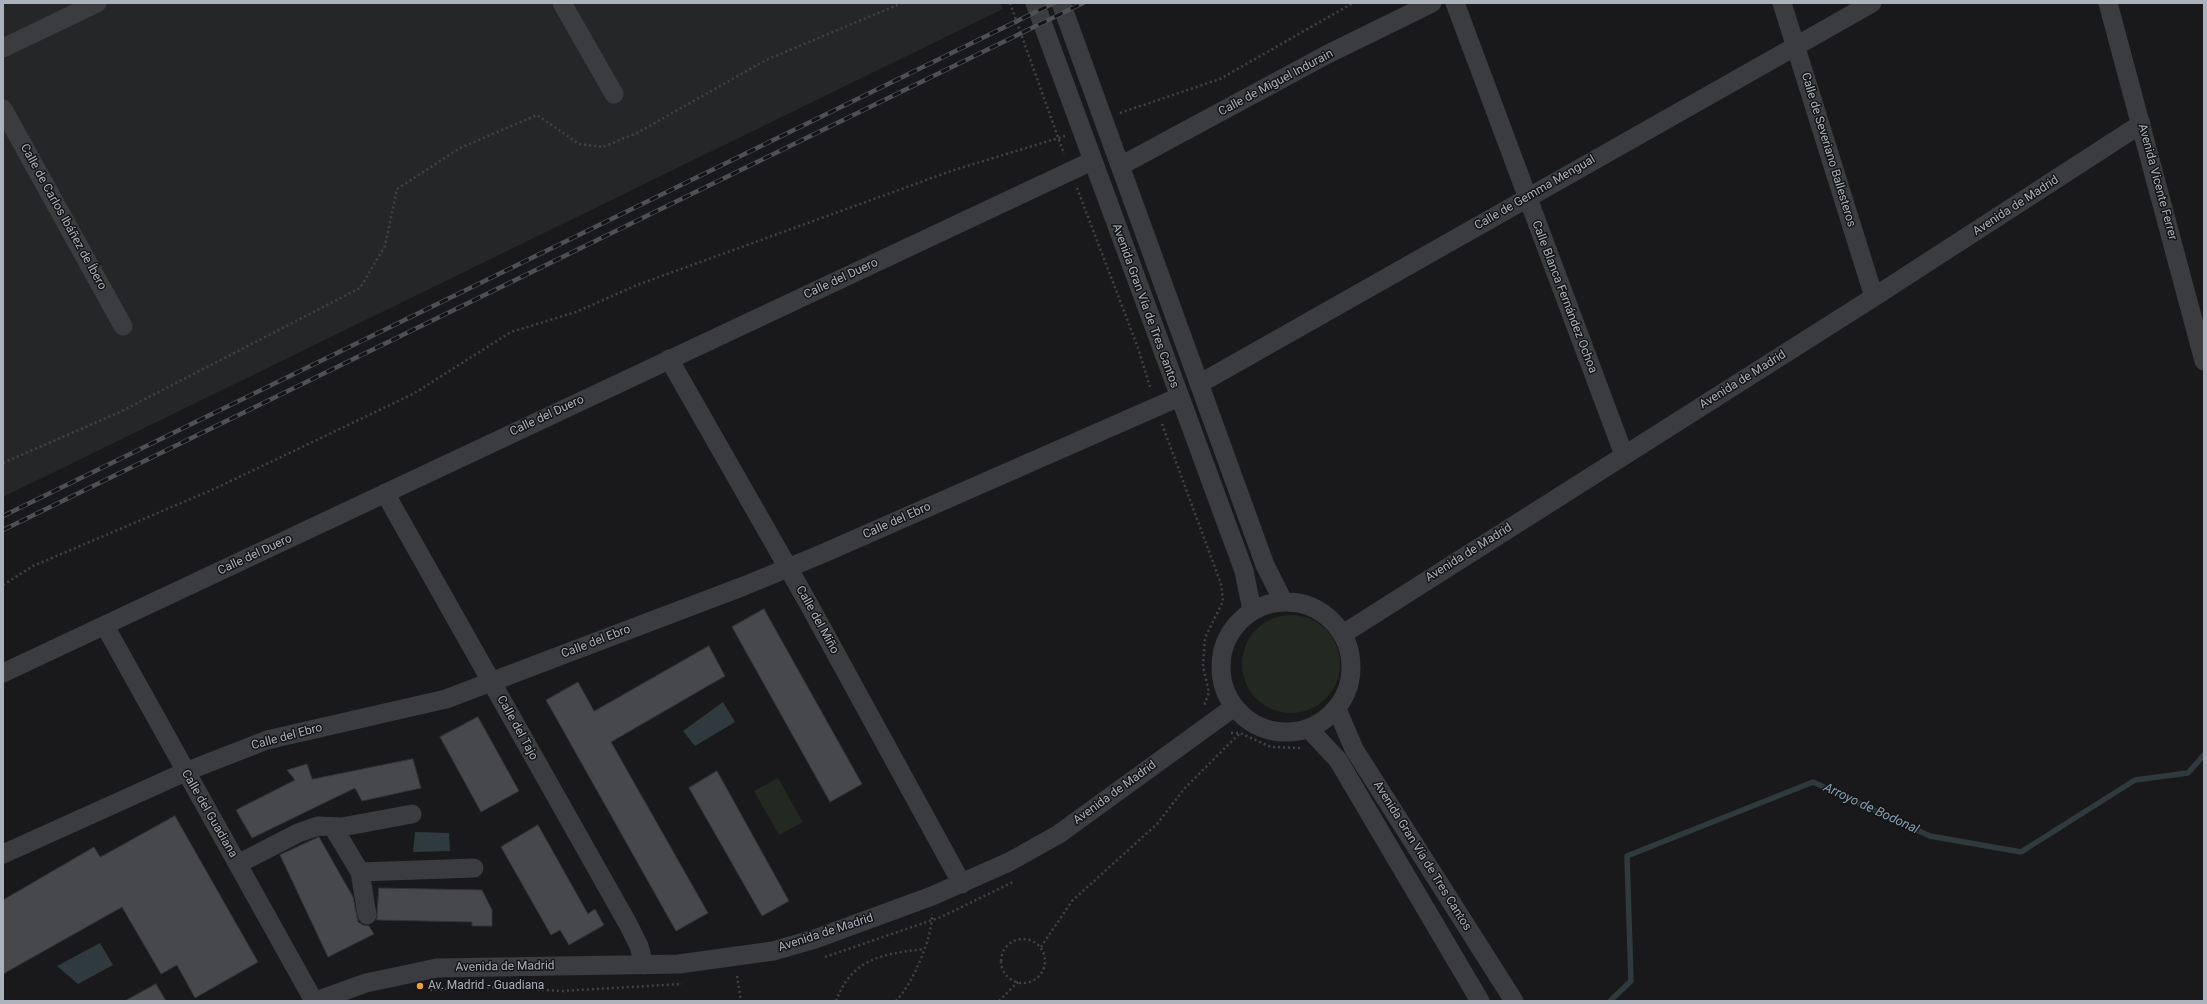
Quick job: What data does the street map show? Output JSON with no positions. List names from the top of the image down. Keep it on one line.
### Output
{"streets":{"street":["Calle de Miguel Indurain","Calle de Severiano Ballesteros","Avenida Vicente Ferrer","Calle de Gemma Mengual","Avenida de Madrid","Calle de Carlos Ibáñez de Íbero","Calle del Duero","Calle Blanca Fernández Ochoa","Avenida Gran Vía de Tres Cantos","Calle del Ebro","Calle del Miño","Calle del Tajo","Calle del Guadiana"]},"crossings":[["Calle de Miguel Indurain","Avenida Gran Vía de Tres Cantos"],["Calle de Severiano Ballesteros","Calle de Gemma Mengual"],["Calle de Severiano Ballesteros","Avenida de Madrid"],["Avenida Vicente Ferrer","Avenida de Madrid"],["Calle de Gemma Mengual","Calle Blanca Fernández Ochoa"],["Calle de Gemma Mengual","Avenida Gran Vía de Tres Cantos"],["Avenida de Madrid","Calle Blanca Fernández Ochoa"],["Avenida de Madrid","Avenida Gran Vía de Tres Cantos"],["Avenida de Madrid","Calle del Miño"],["Avenida de Madrid","Calle del Tajo"],["Avenida de Madrid","Calle del Guadiana"],["Calle del Duero","Avenida Gran Vía de Tres Cantos"],["Calle del Duero","Calle del Miño"],["Calle del Duero","Calle del Tajo"],["Calle del Duero","Calle del Guadiana"],["Avenida Gran Vía de Tres Cantos","Calle del Ebro"],["Calle del Ebro","Calle del Miño"],["Calle del Ebro","Calle del Tajo"],["Calle del Ebro","Calle del Guadiana"]],"water":["Arroyo de Bodonal"],"places":["Av. Madrid - Guadiana"]}
